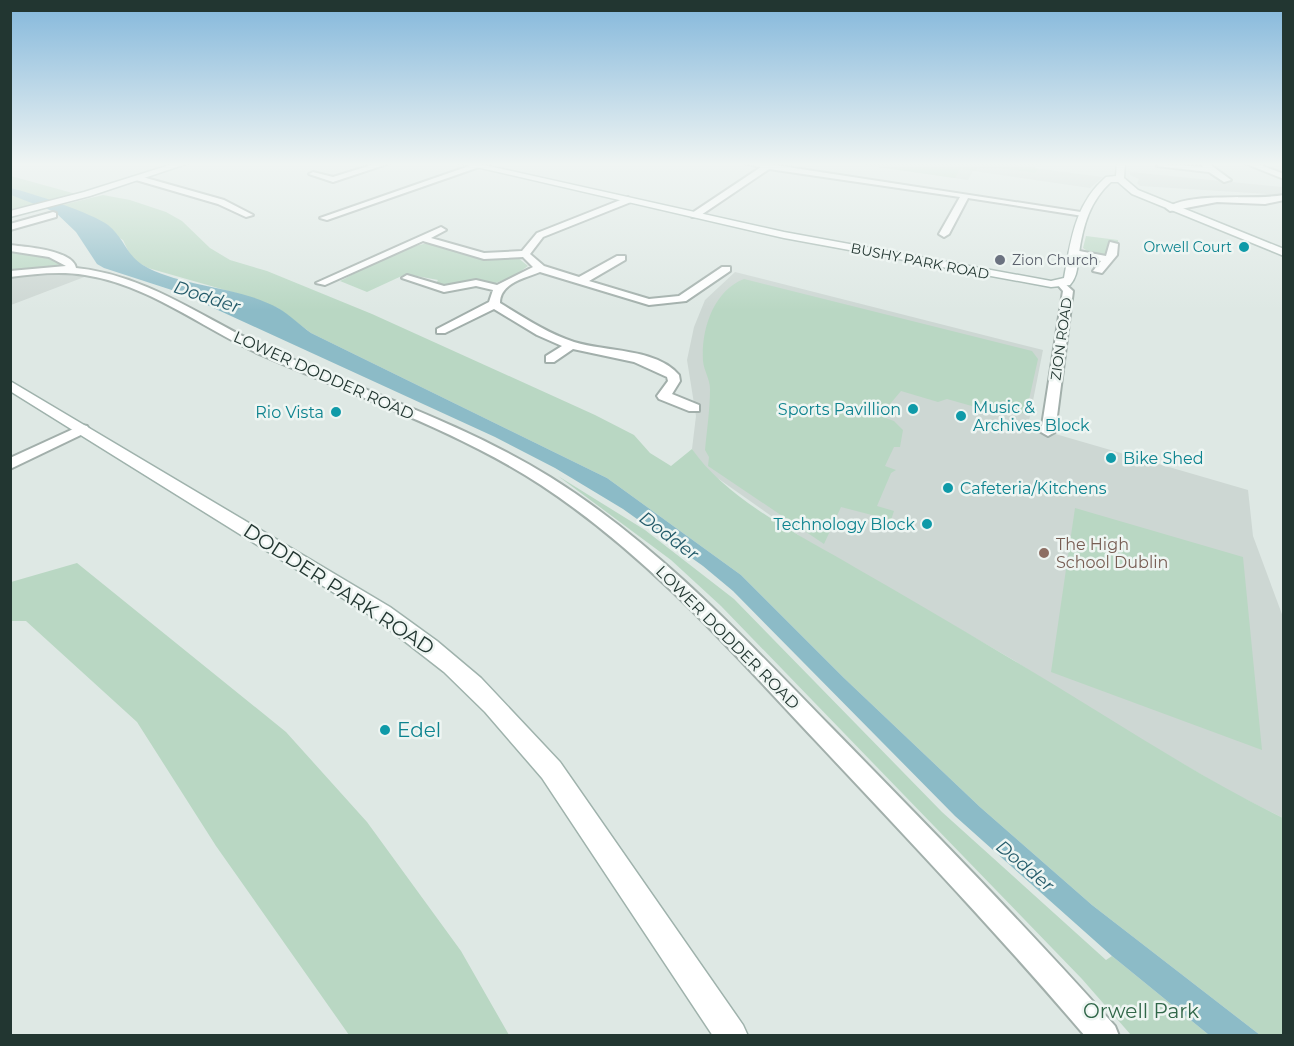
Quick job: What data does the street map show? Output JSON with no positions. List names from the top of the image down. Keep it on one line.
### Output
{"streets":{"street":["BUSHY PARK ROAD","ZION ROAD","LOWER DODDER ROAD","DODDER PARK ROAD"]},"crossings":[["BUSHY PARK ROAD","ZION ROAD"]],"water":["Dodder"],"parks":["Orwell Park"],"places":["Orwell Court","Zion Church","Sports Pavillion","Rio Vista","Music & Archives Block","Bike Shed","Cafeteria/Kitchens","Technology Block","The High School Dublin","Edel"]}
